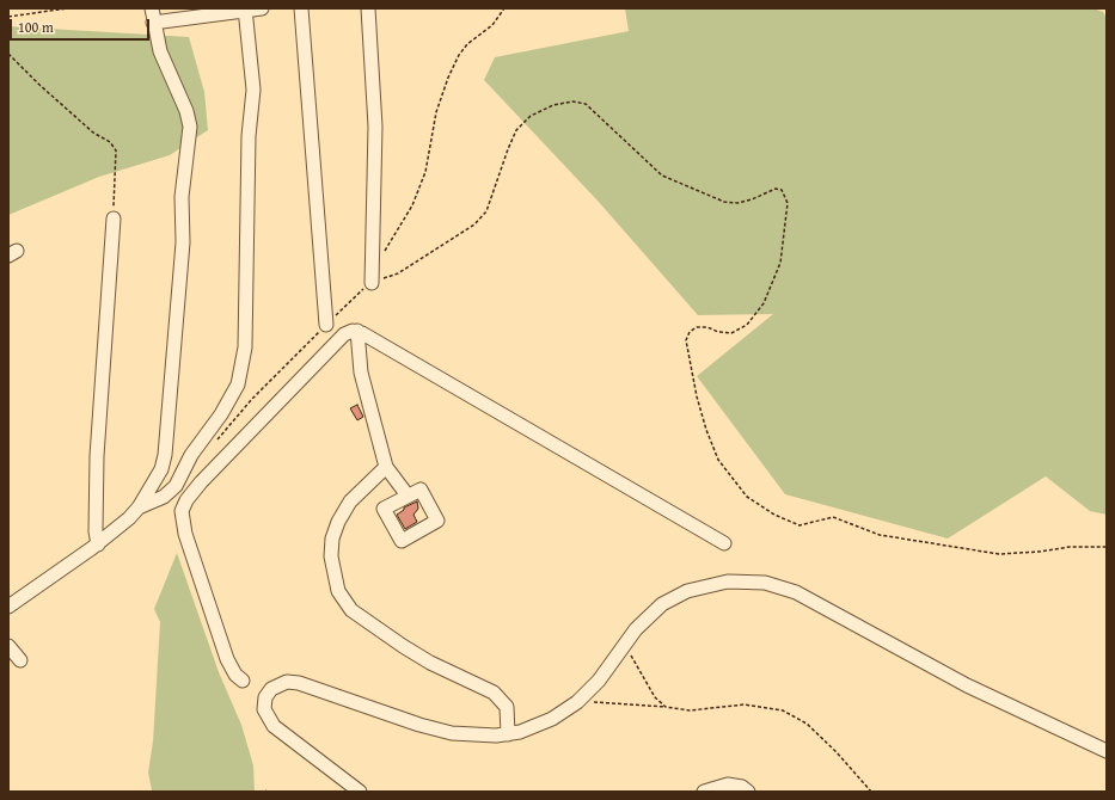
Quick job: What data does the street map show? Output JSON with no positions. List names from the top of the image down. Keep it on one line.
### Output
{"scale_bar":"100 m"}
